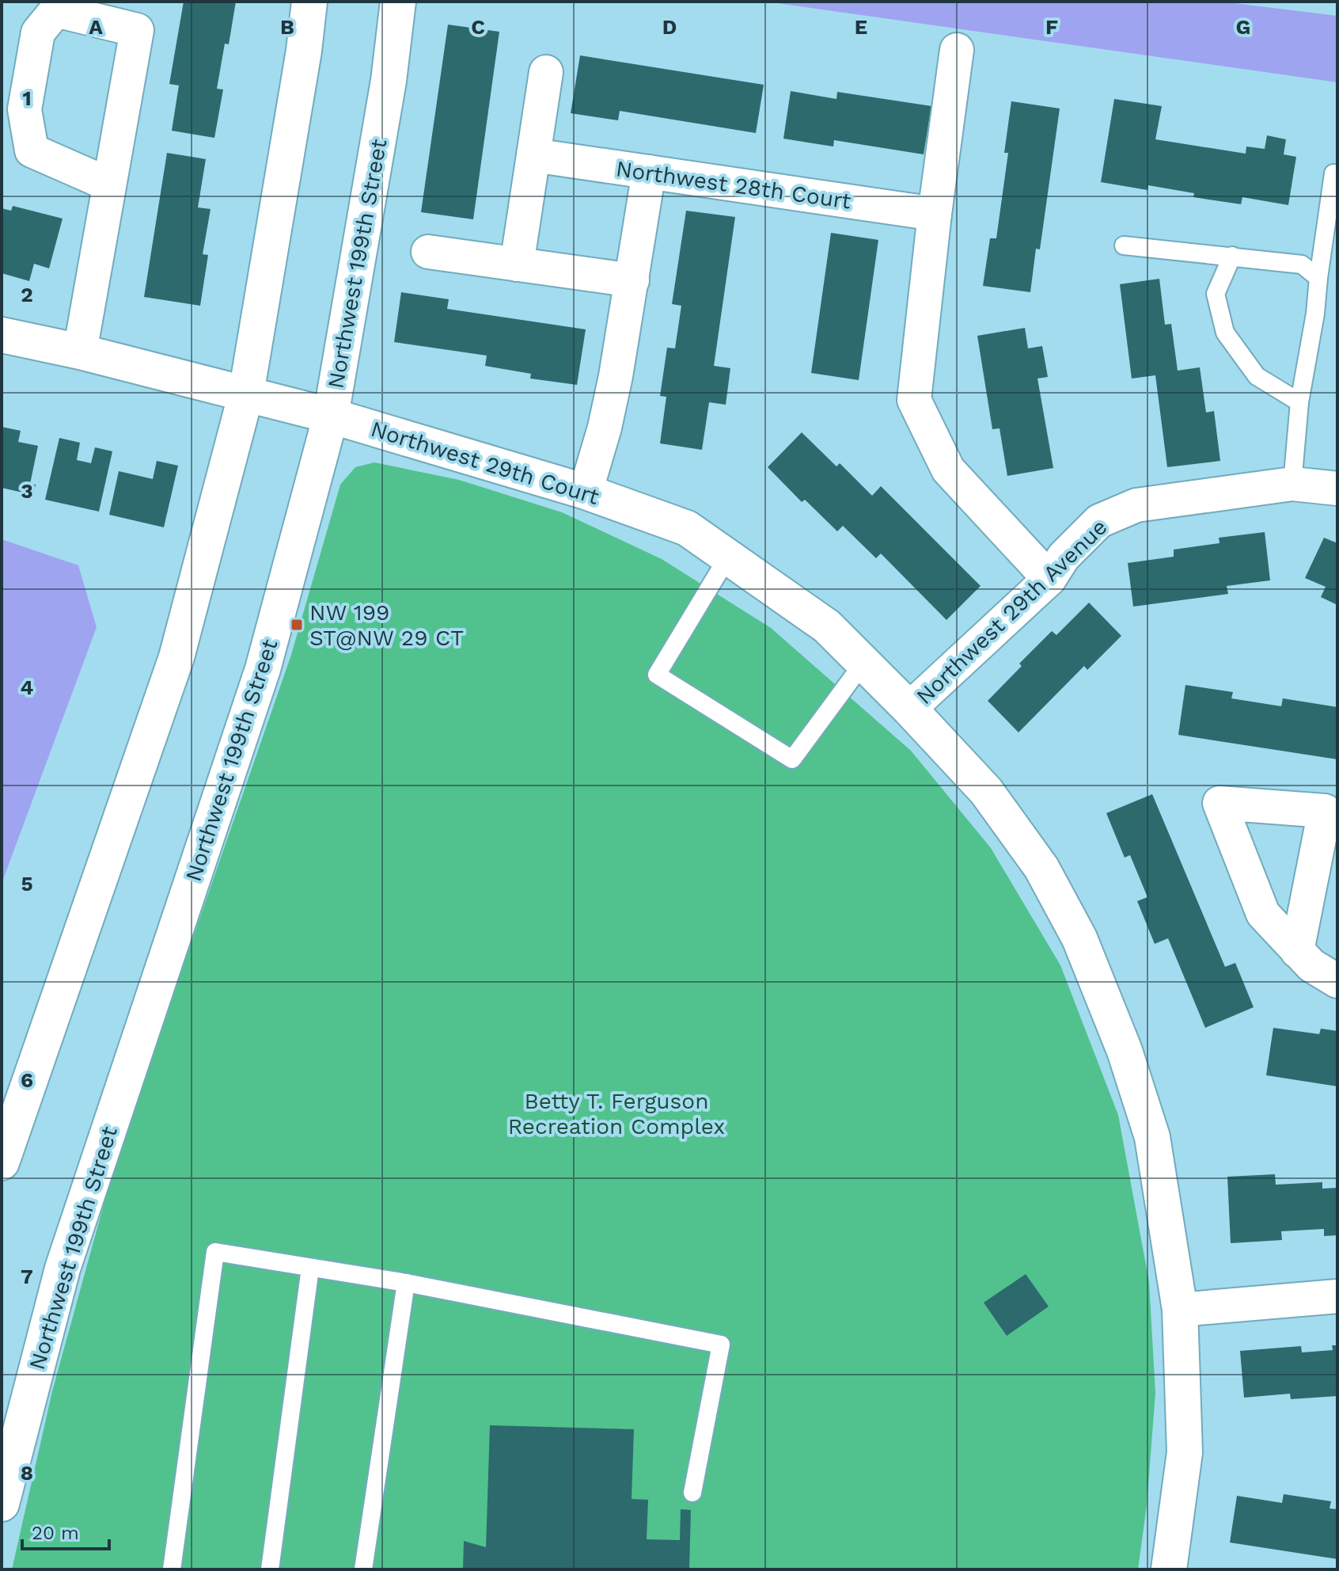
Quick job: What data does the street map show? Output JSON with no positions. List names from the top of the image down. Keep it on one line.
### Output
{"streets":{"main road":["Northwest 199th Street","Northwest 29th Court"],"street":["Northwest 28th Court","Northwest 29th Avenue"]},"crossings":[["Northwest 199th Street","Northwest 29th Court"],["Northwest 29th Court","Northwest 29th Avenue"]],"parks":["Betty T. Ferguson Recreation Complex"],"places":{"transit":["NW 199 ST@NW 29 CT"]},"scale_bar":"20 m","grid":{"columns":["A","B","C","D","E","F","G"],"rows":["1","2","3","4","5","6","7","8"]}}
